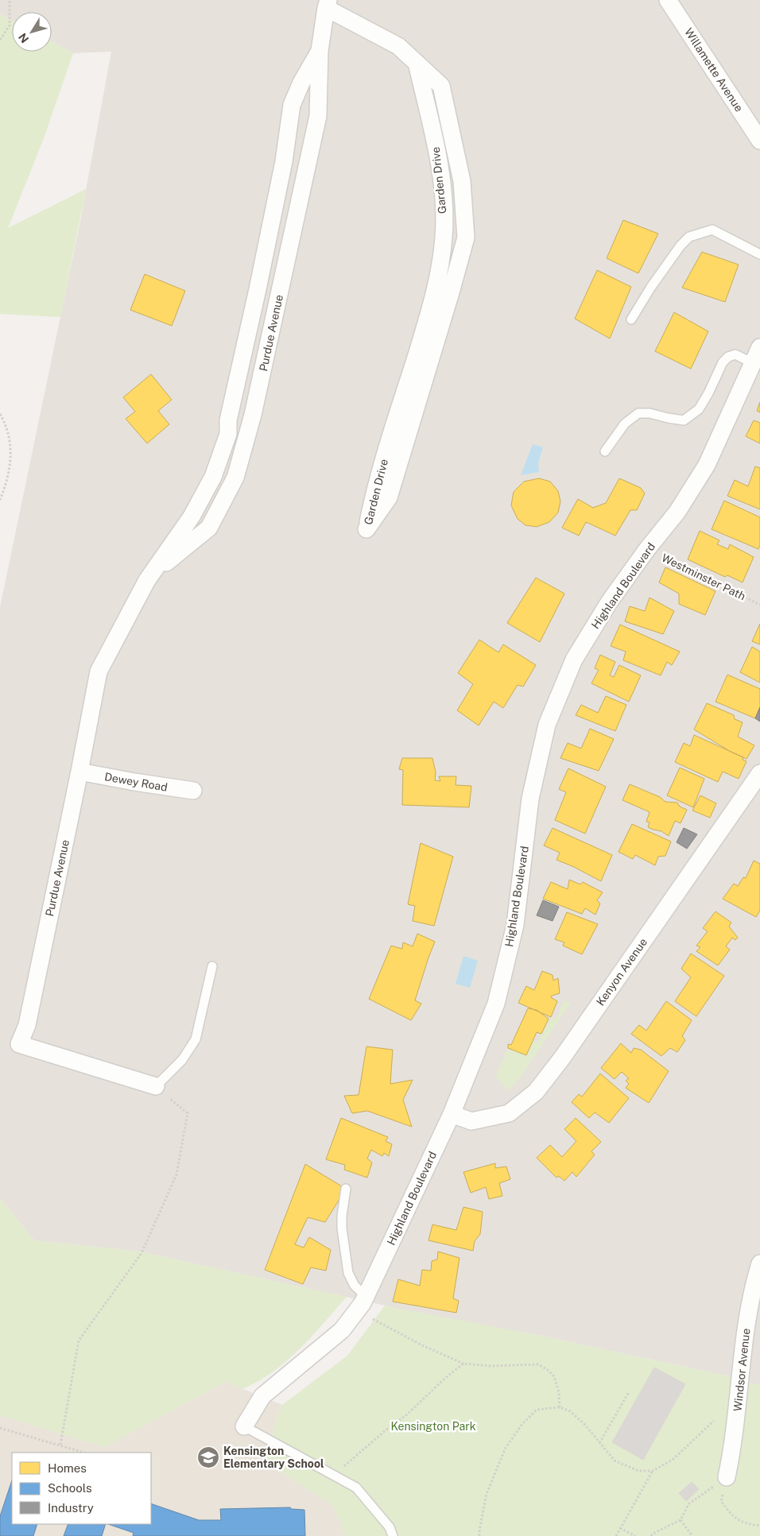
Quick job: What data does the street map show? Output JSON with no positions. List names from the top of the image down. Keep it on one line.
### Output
{"streets":{"street":["Willamette Avenue","Garden Drive","Purdue Avenue","Highland Boulevard","Dewey Road","Kenyon Avenue","Windsor Avenue"],"path":["Westminster Path"]},"crossings":[["Garden Drive","Purdue Avenue"],["Purdue Avenue","Dewey Road"],["Westminster Path","Highland Boulevard"],["Highland Boulevard","Kenyon Avenue"]],"parks":["Kensington Park"],"places":{"school or university":["Kensington Elementary School"]},"legend":["Homes","Schools","Industry"],"north":"bottom left"}
